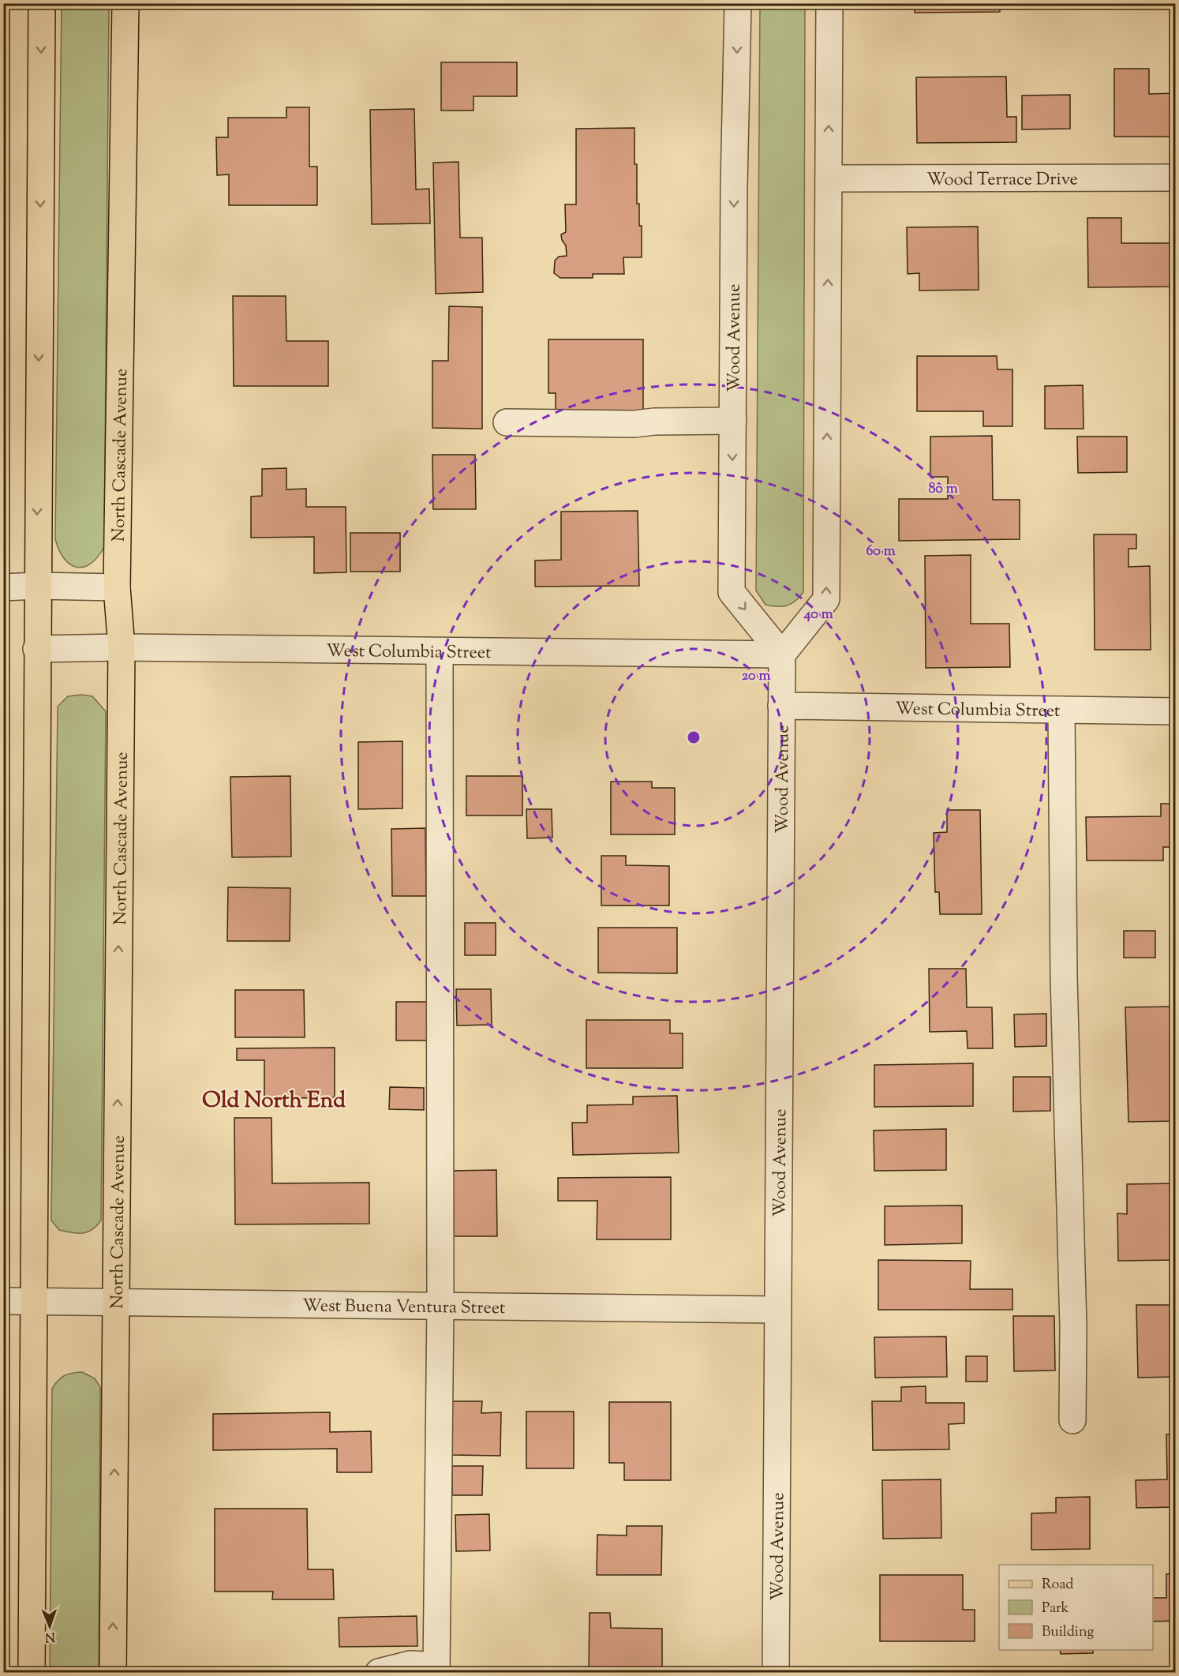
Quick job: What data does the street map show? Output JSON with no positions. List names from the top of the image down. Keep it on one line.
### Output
{"streets":{"main road":["North Cascade Avenue"],"street":["Wood Terrace Drive","Wood Avenue","West Columbia Street","West Buena Ventura Street"]},"crossings":[["Wood Avenue","West Columbia Street"],["Wood Avenue","West Buena Ventura Street"],["North Cascade Avenue","West Columbia Street"],["North Cascade Avenue","West Buena Ventura Street"]],"districts":["Old North End"],"legend":["Road","Park","Building"],"north":"bottom","rings":["80 m","60 m","40 m","20 m"]}
